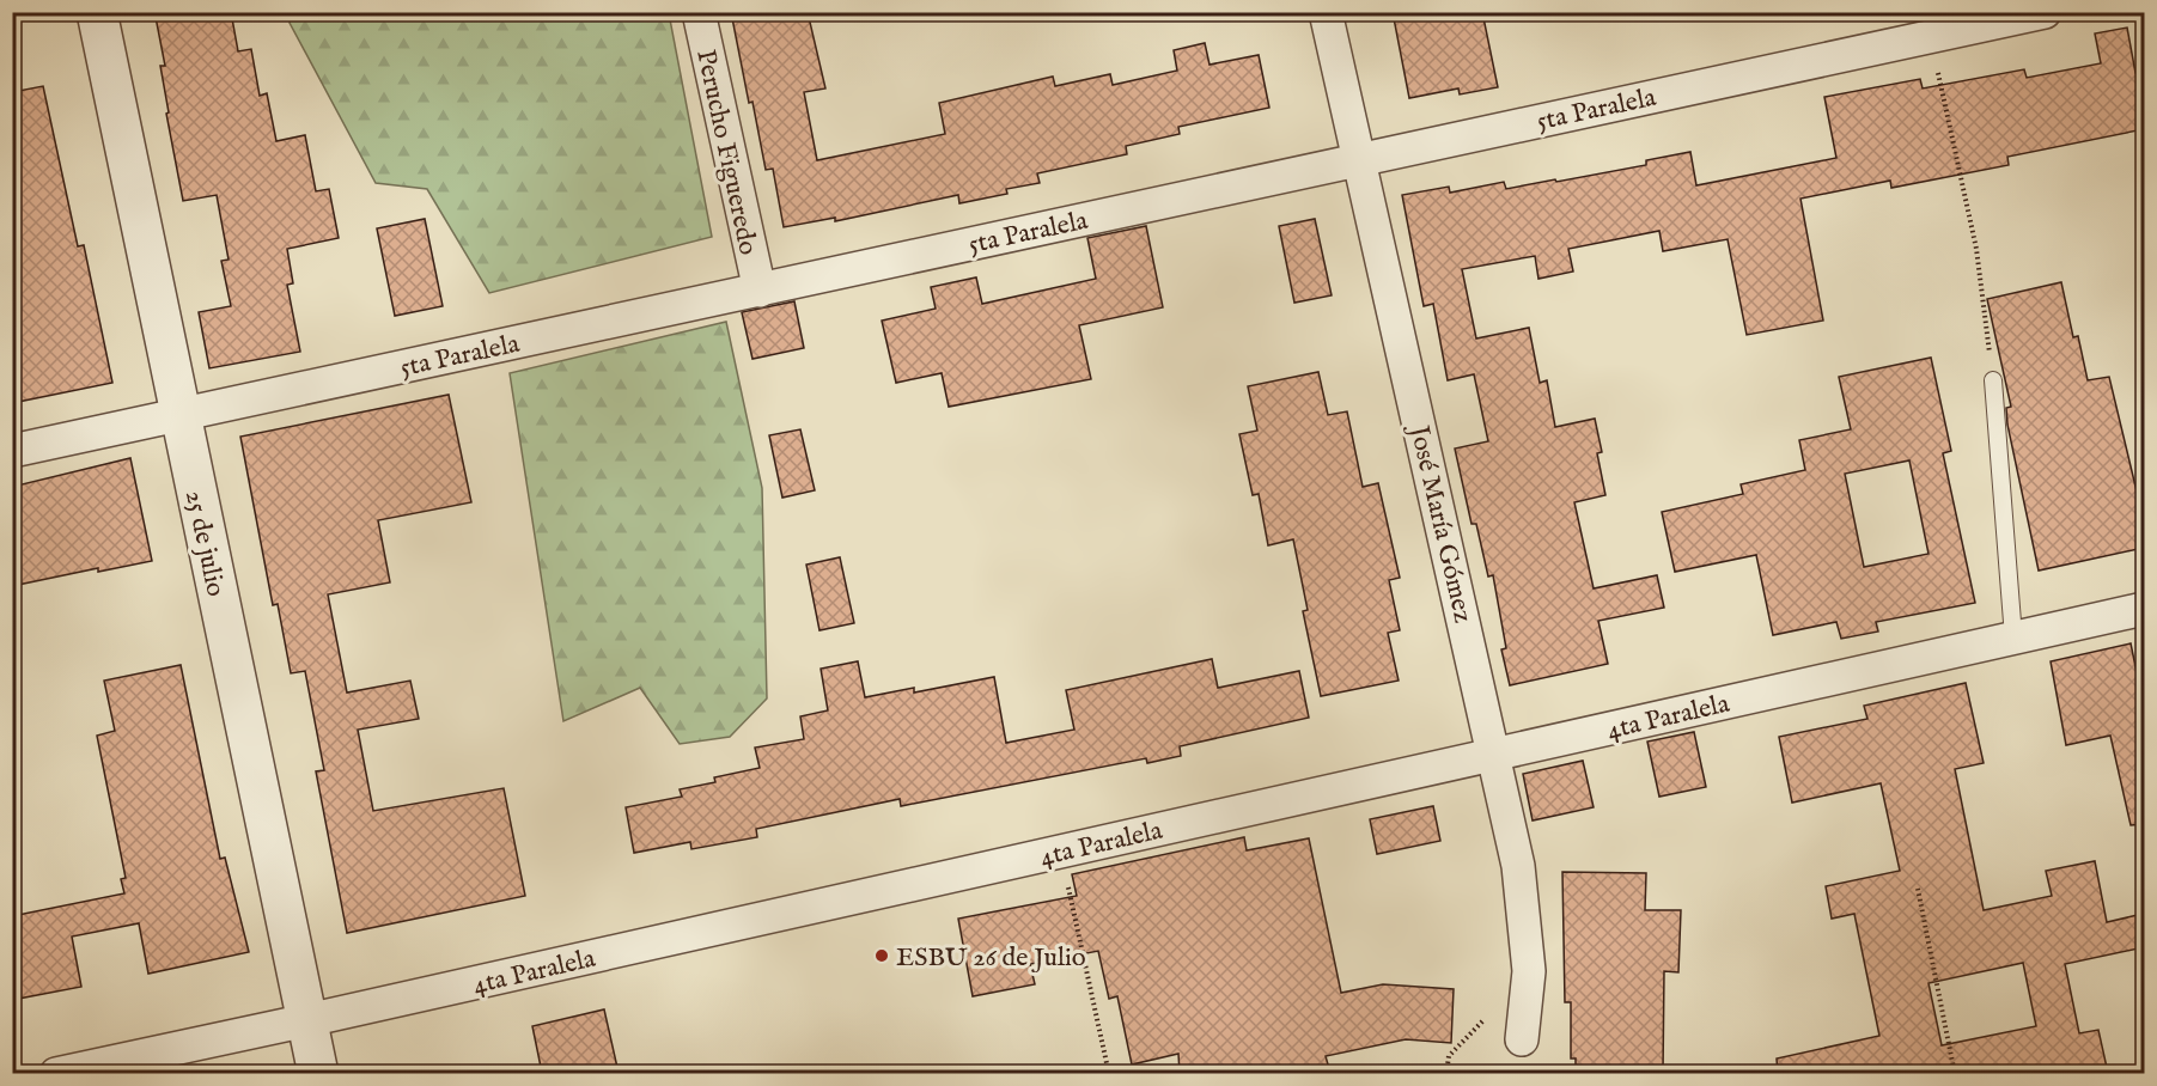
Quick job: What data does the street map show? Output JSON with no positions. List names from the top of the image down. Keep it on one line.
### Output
{"streets":{"street":["5ta Paralela","Perucho Figueredo","José María Gómez","25 de julio","4ta Paralela"]},"crossings":[["5ta Paralela","Perucho Figueredo"],["5ta Paralela","José María Gómez"],["5ta Paralela","25 de julio"],["José María Gómez","4ta Paralela"],["25 de julio","4ta Paralela"]],"places":["ESBU 26 de Julio"]}
